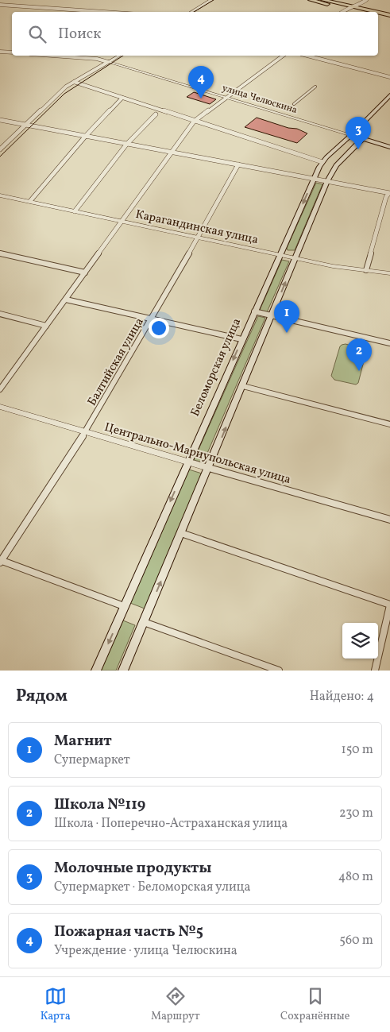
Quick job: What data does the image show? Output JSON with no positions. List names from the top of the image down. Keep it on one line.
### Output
{"streets":{"main road":["улица Челюскина","Беломорская улица"],"street":["Карагандинская улица","Балтийская улица","Центрально-Мариупольская улица"]},"crossings":[["улица Челюскина","Беломорская улица"],["Карагандинская улица","Балтийская улица"],["Карагандинская улица","Беломорская улица"],["Балтийская улица","Центрально-Мариупольская улица"],["Беломорская улица","Центрально-Мариупольская улица"]],"page":{"search":"Поиск","pins":["4","3","1","2"],"heading":["Рядом","Найдено: 4"],"list":[{"mark":"1","name":"Магнит","note":"Супермаркет","value":"150 m"},{"mark":"2","name":"Школа №119","note":"Школа · Поперечно-Астраханская улица","value":"230 m"},{"mark":"3","name":"Молочные продукты","note":"Супермаркет · Беломорская улица","value":"480 m"},{"mark":"4","name":"Пожарная часть №5","note":"Учреждение · улица Челюскина","value":"560 m"}],"nav":["Карта","Маршрут","Сохранённые"]}}
